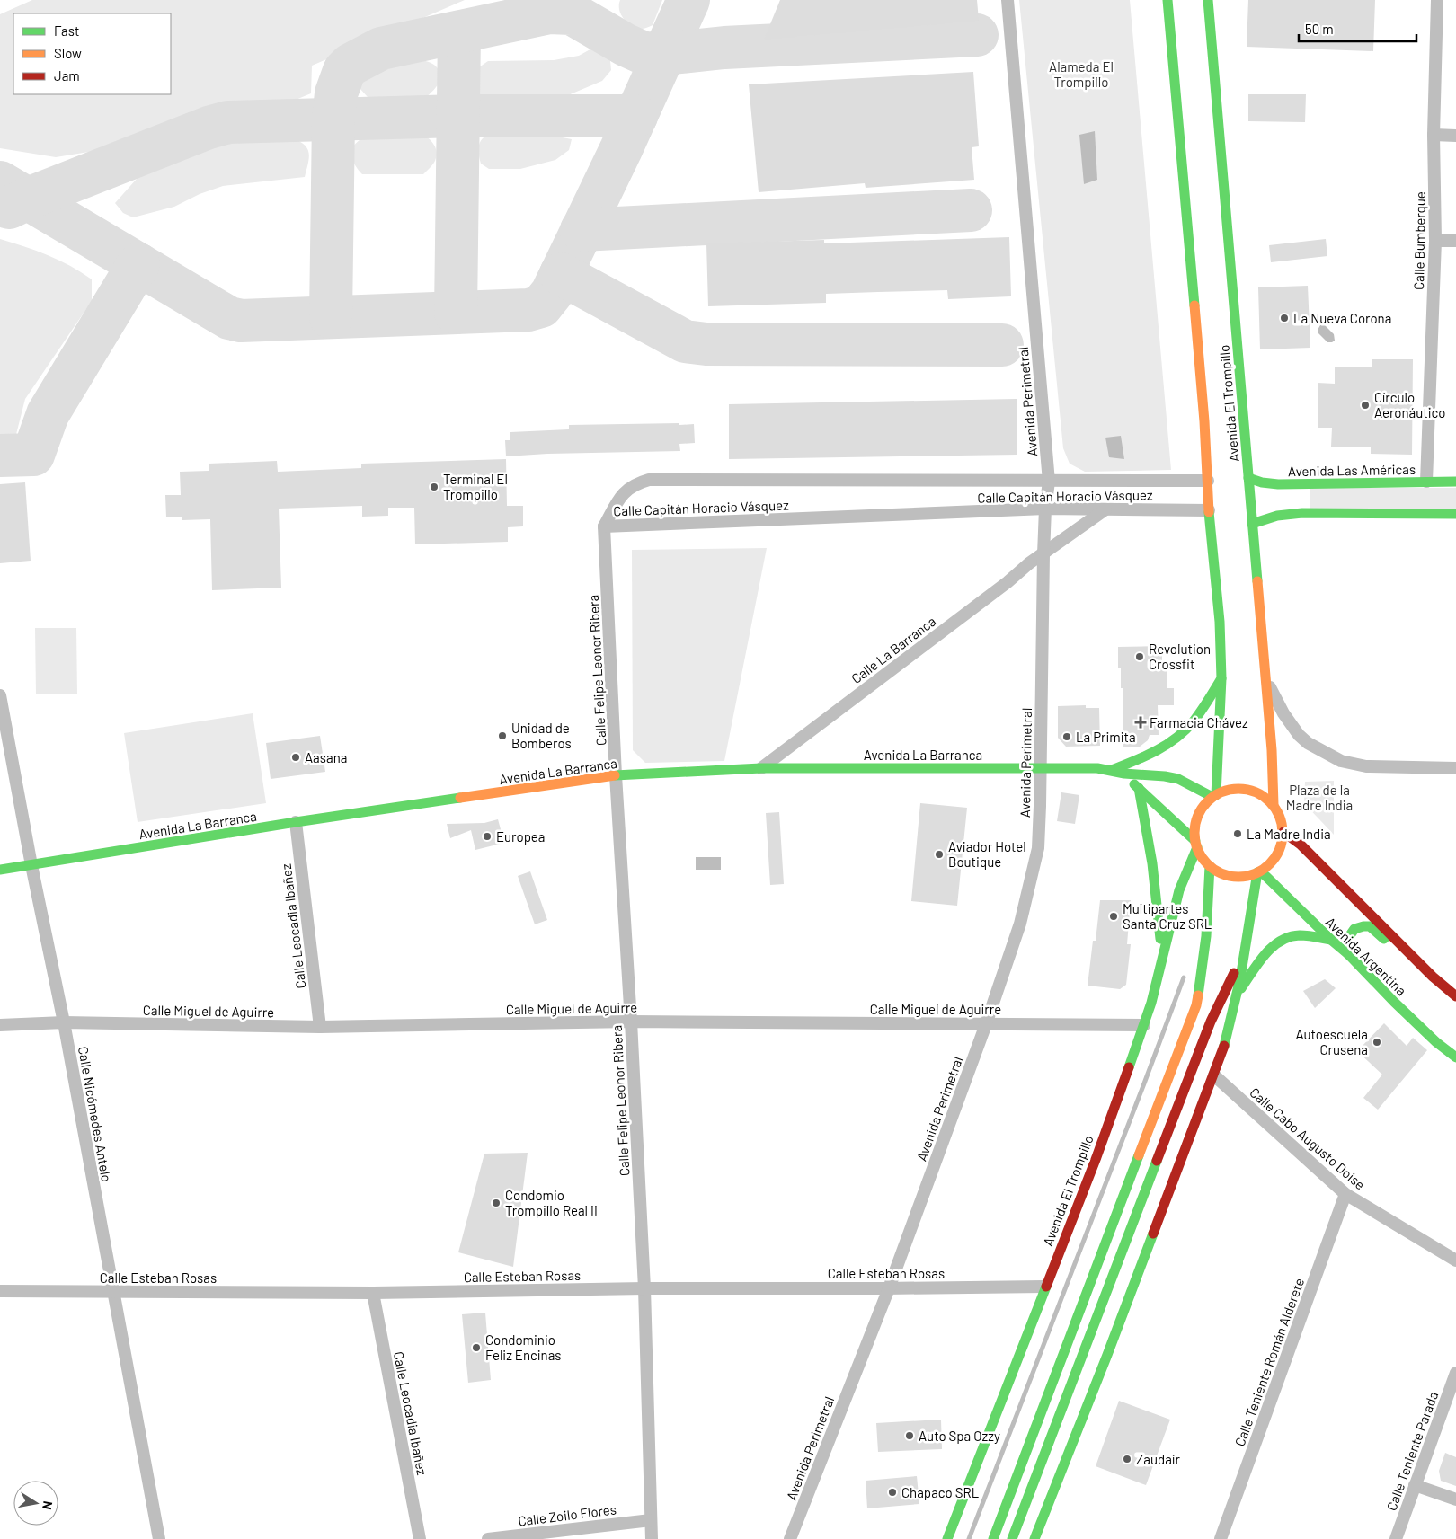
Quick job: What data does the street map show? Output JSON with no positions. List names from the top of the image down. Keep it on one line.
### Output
{"streets":{"main road":["Avenida El Trompillo","Avenida Las Américas","Avenida La Barranca","Avenida Argentina"],"street":["Calle Bumberque","Avenida Perimetral","Calle Capitán Horacio Vásquez","Calle La Barranca","Calle Felipe Leonor Ribera","Calle Leocadia Ibañez","Calle Miguel de Aguirre","Calle Nicómedes Antelo","Calle Cabo Augusto Doise","Calle Esteban Rosas","Calle Teniente Román Alderete","Calle Teniente Parada","Calle Zoilo Flores"]},"crossings":[["Calle Bumberque","Avenida Las Américas"],["Avenida Perimetral","Calle Capitán Horacio Vásquez"],["Avenida Perimetral","Calle La Barranca"],["Avenida Perimetral","Avenida La Barranca"],["Avenida Perimetral","Calle Miguel de Aguirre"],["Avenida Perimetral","Calle Esteban Rosas"],["Avenida El Trompillo","Avenida Las Américas"],["Avenida El Trompillo","Calle Capitán Horacio Vásquez"],["Avenida El Trompillo","Avenida La Barranca"],["Avenida El Trompillo","Avenida Argentina"],["Avenida El Trompillo","Calle Miguel de Aguirre"],["Avenida El Trompillo","Calle Esteban Rosas"],["Calle Capitán Horacio Vásquez","Calle La Barranca"],["Calle Capitán Horacio Vásquez","Calle Felipe Leonor Ribera"],["Calle La Barranca","Avenida La Barranca"],["Calle Felipe Leonor Ribera","Avenida La Barranca"],["Calle Felipe Leonor Ribera","Calle Miguel de Aguirre"],["Calle Felipe Leonor Ribera","Calle Esteban Rosas"],["Calle Felipe Leonor Ribera","Calle Zoilo Flores"],["Avenida La Barranca","Calle Leocadia Ibañez"],["Avenida La Barranca","Avenida Argentina"],["Avenida La Barranca","Calle Nicómedes Antelo"],["Calle Leocadia Ibañez","Calle Miguel de Aguirre"],["Calle Leocadia Ibañez","Calle Esteban Rosas"],["Calle Miguel de Aguirre","Calle Nicómedes Antelo"],["Calle Nicómedes Antelo","Calle Esteban Rosas"],["Calle Cabo Augusto Doise","Calle Teniente Román Alderete"]],"parks":["Alameda El Trompillo","Plaza de la Madre India"],"places":{"other":["La Nueva Corona","Círculo Aeronáutico","Terminal El Trompillo","Revolution Crossfit","Unidad de Bomberos","La Primita","Aasana","La Madre India","Europea","Aviador Hotel Boutique","Multipartes Santa Cruz SRL","Autoescuela Crusena","Condomio Trompillo Real II","Condominio Feliz Encinas","Auto Spa Ozzy","Zaudair","Chapaco SRL"],"health":["Farmacia Chávez"]},"legend":["Fast","Slow","Jam"],"scale_bar":"50 m","north":"right"}
